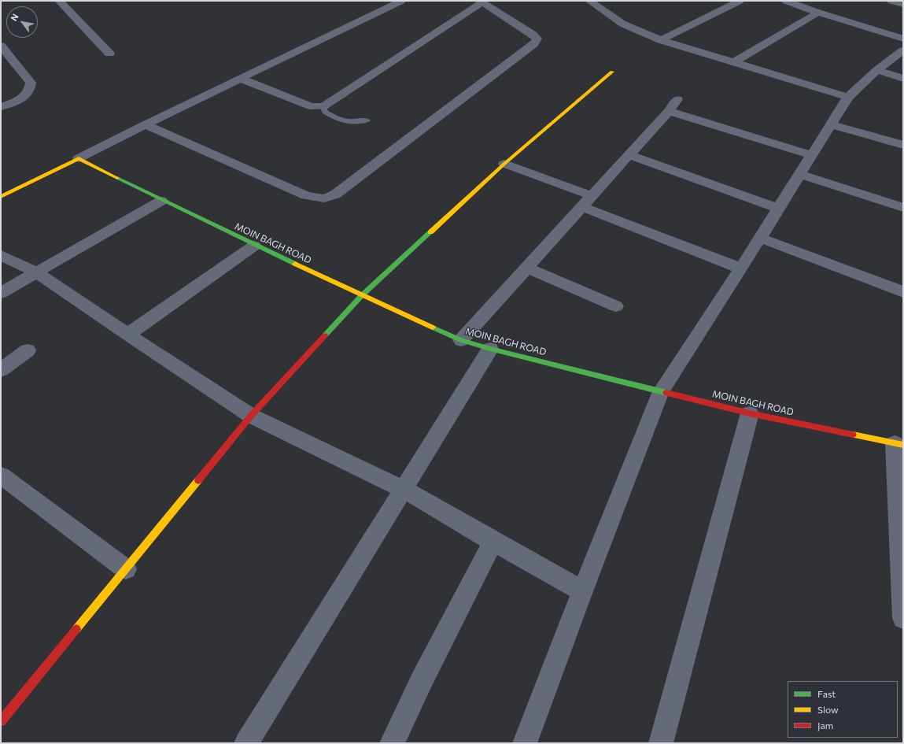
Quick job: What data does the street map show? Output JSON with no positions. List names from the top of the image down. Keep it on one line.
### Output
{"streets":{"street":["MOIN BAGH ROAD"]},"legend":["Fast","Slow","Jam"],"north":"top left"}
